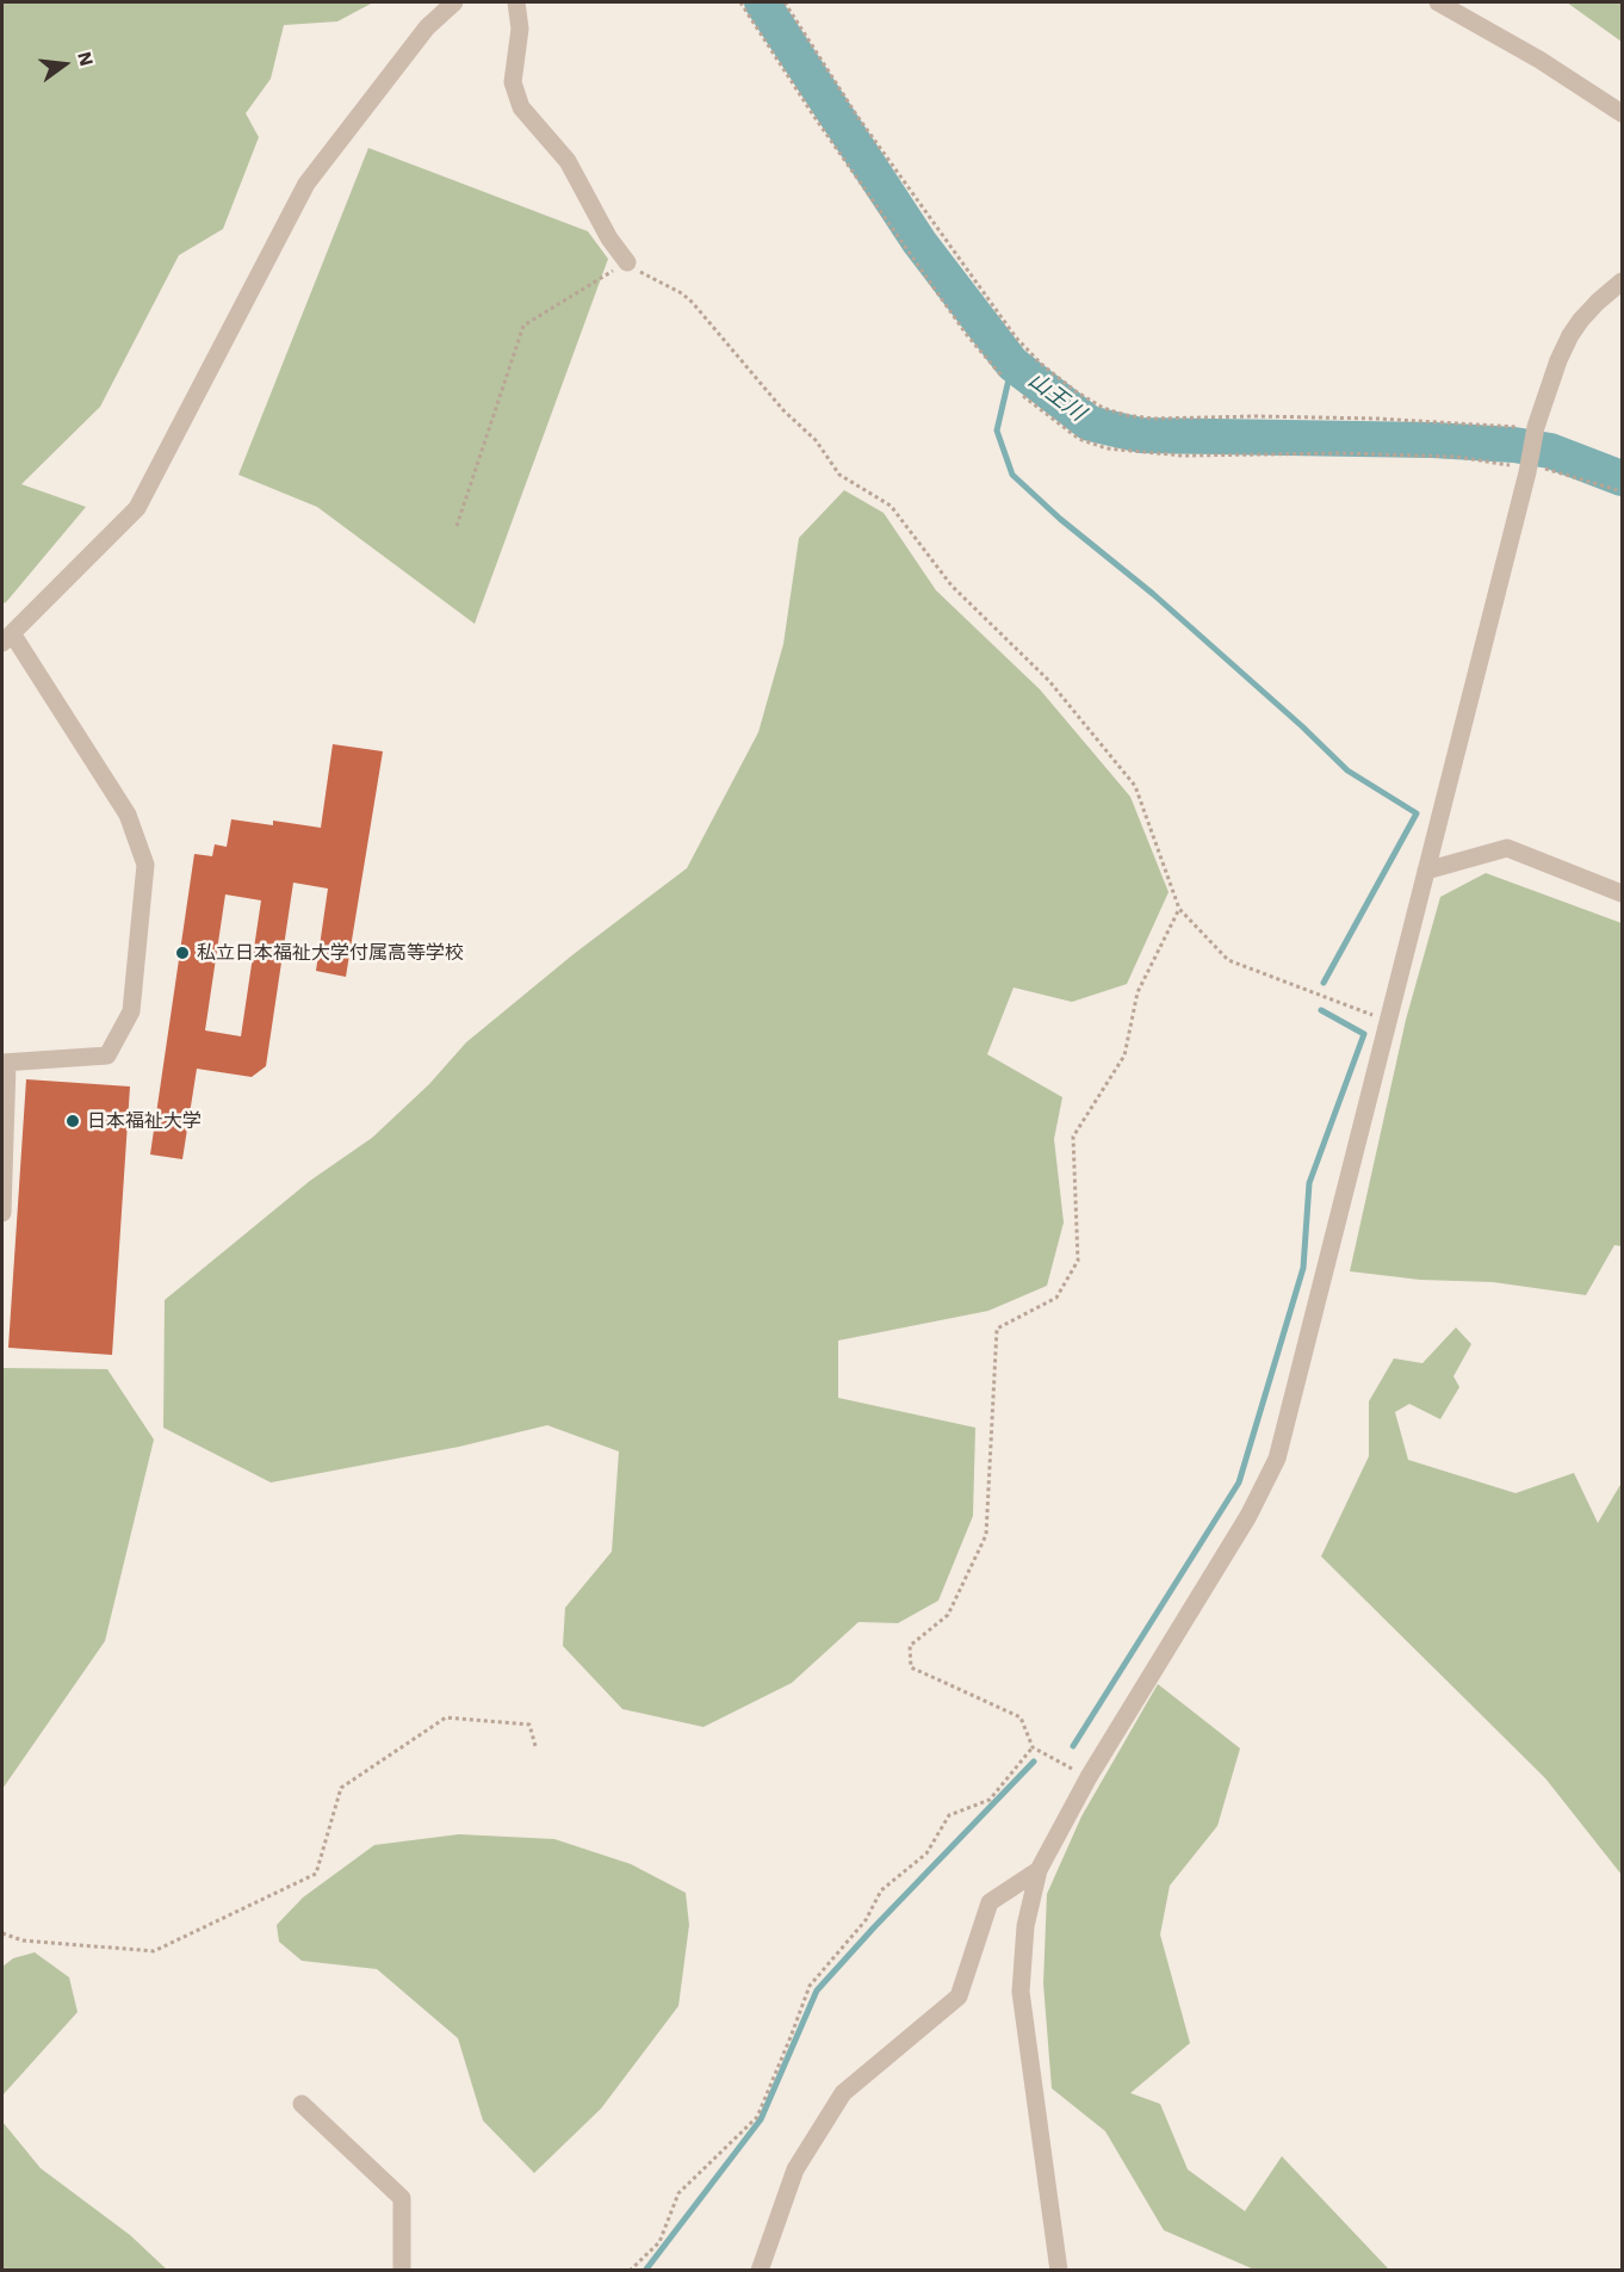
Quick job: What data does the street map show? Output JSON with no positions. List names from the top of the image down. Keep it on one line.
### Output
{"water":["山王川"],"places":["私立日本福祉大学付属高等学校","日本福祉大学"],"north":"right"}
